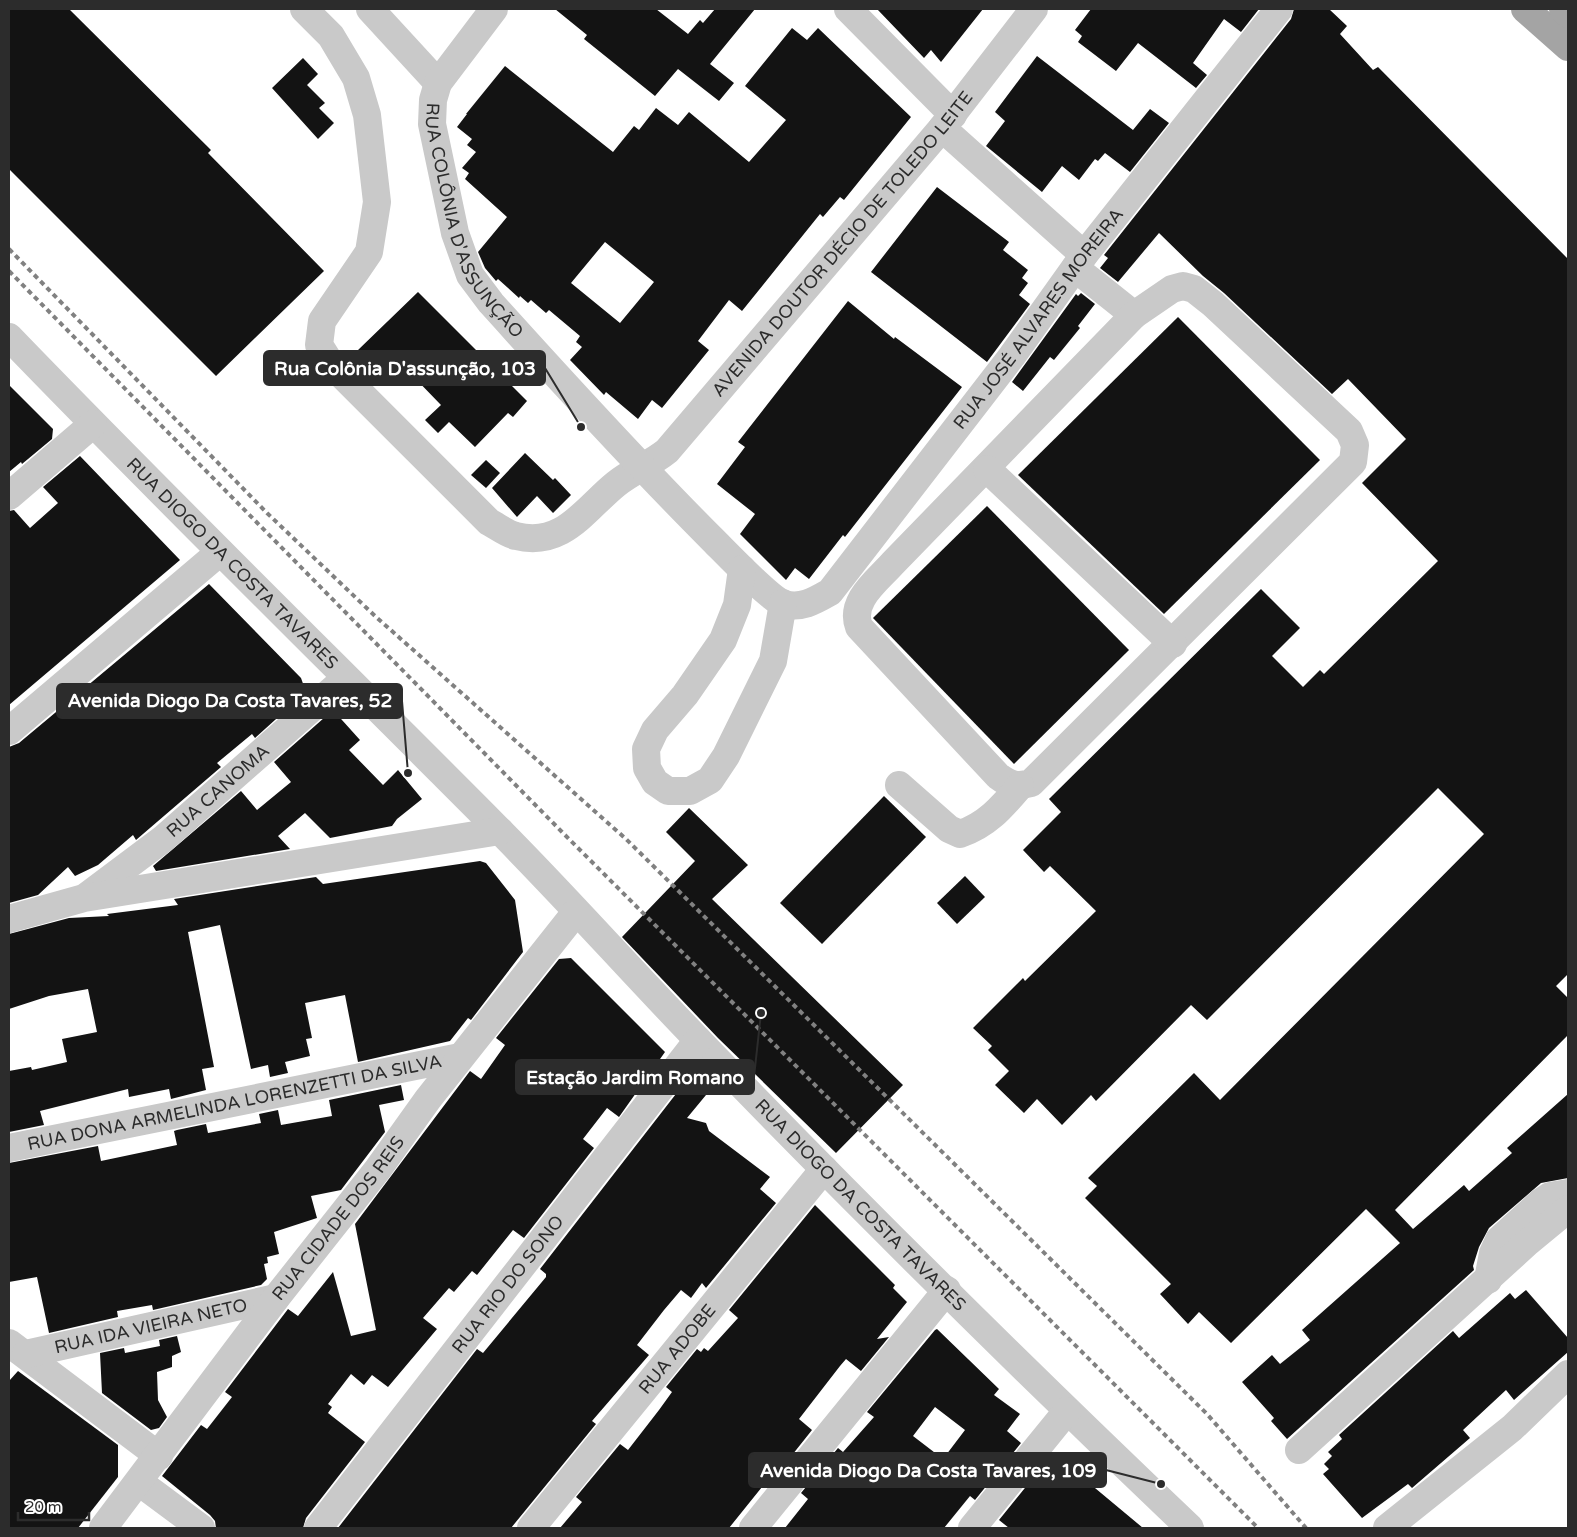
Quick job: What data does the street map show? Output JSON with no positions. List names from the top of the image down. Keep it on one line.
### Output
{"streets":{"street":["RUA COLÔNIA D'ASSUNÇÃO","AVENIDA DOUTOR DÉCIO DE TOLEDO LEITE","RUA JOSÉ ALVARES MOREIRA","RUA DIOGO DA COSTA TAVARES","RUA CANOMA","RUA DONA ARMELINDA LORENZETTI DA SILVA","RUA CIDADE DOS REIS","RUA RIO DO SONO","RUA IDA VIEIRA NETO","RUA ADOBE"]},"crossings":[["RUA COLÔNIA D'ASSUNÇÃO","AVENIDA DOUTOR DÉCIO DE TOLEDO LEITE"],["RUA DIOGO DA COSTA TAVARES","RUA CANOMA"],["RUA DIOGO DA COSTA TAVARES","RUA CIDADE DOS REIS"],["RUA DIOGO DA COSTA TAVARES","RUA RIO DO SONO"],["RUA DIOGO DA COSTA TAVARES","RUA ADOBE"],["RUA DONA ARMELINDA LORENZETTI DA SILVA","RUA CIDADE DOS REIS"],["RUA CIDADE DOS REIS","RUA IDA VIEIRA NETO"]],"places":["Rua Colônia D'assunção, 103","Avenida Diogo Da Costa Tavares, 52","Estação Jardim Romano","Avenida Diogo Da Costa Tavares, 109"],"scale_bar":"20 m"}
